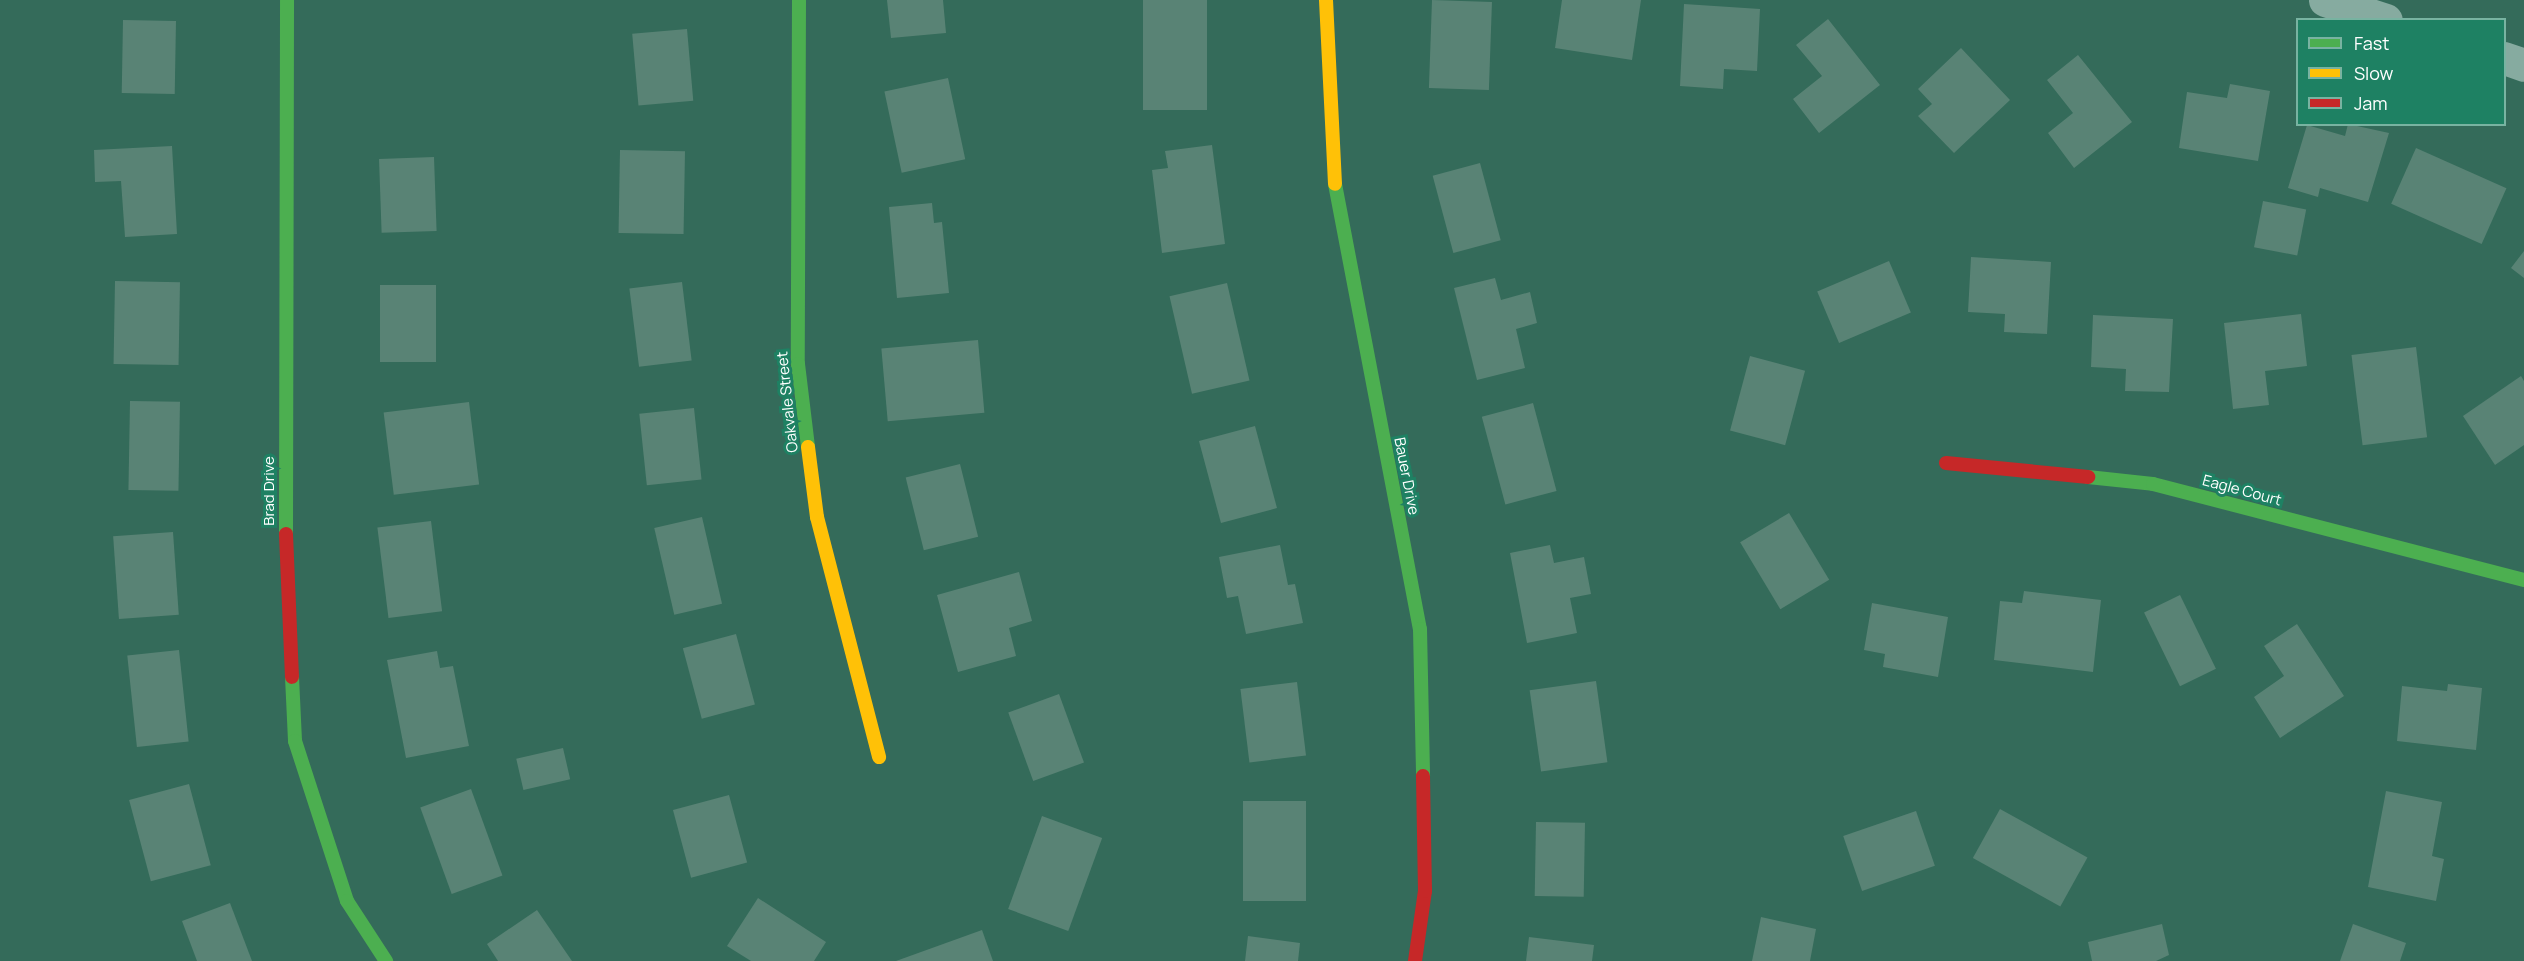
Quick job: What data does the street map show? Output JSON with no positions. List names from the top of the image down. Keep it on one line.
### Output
{"streets":{"street":["Oakvale Street","Bauer Drive","Eagle Court","Brad Drive"]},"legend":["Fast","Slow","Jam"]}
